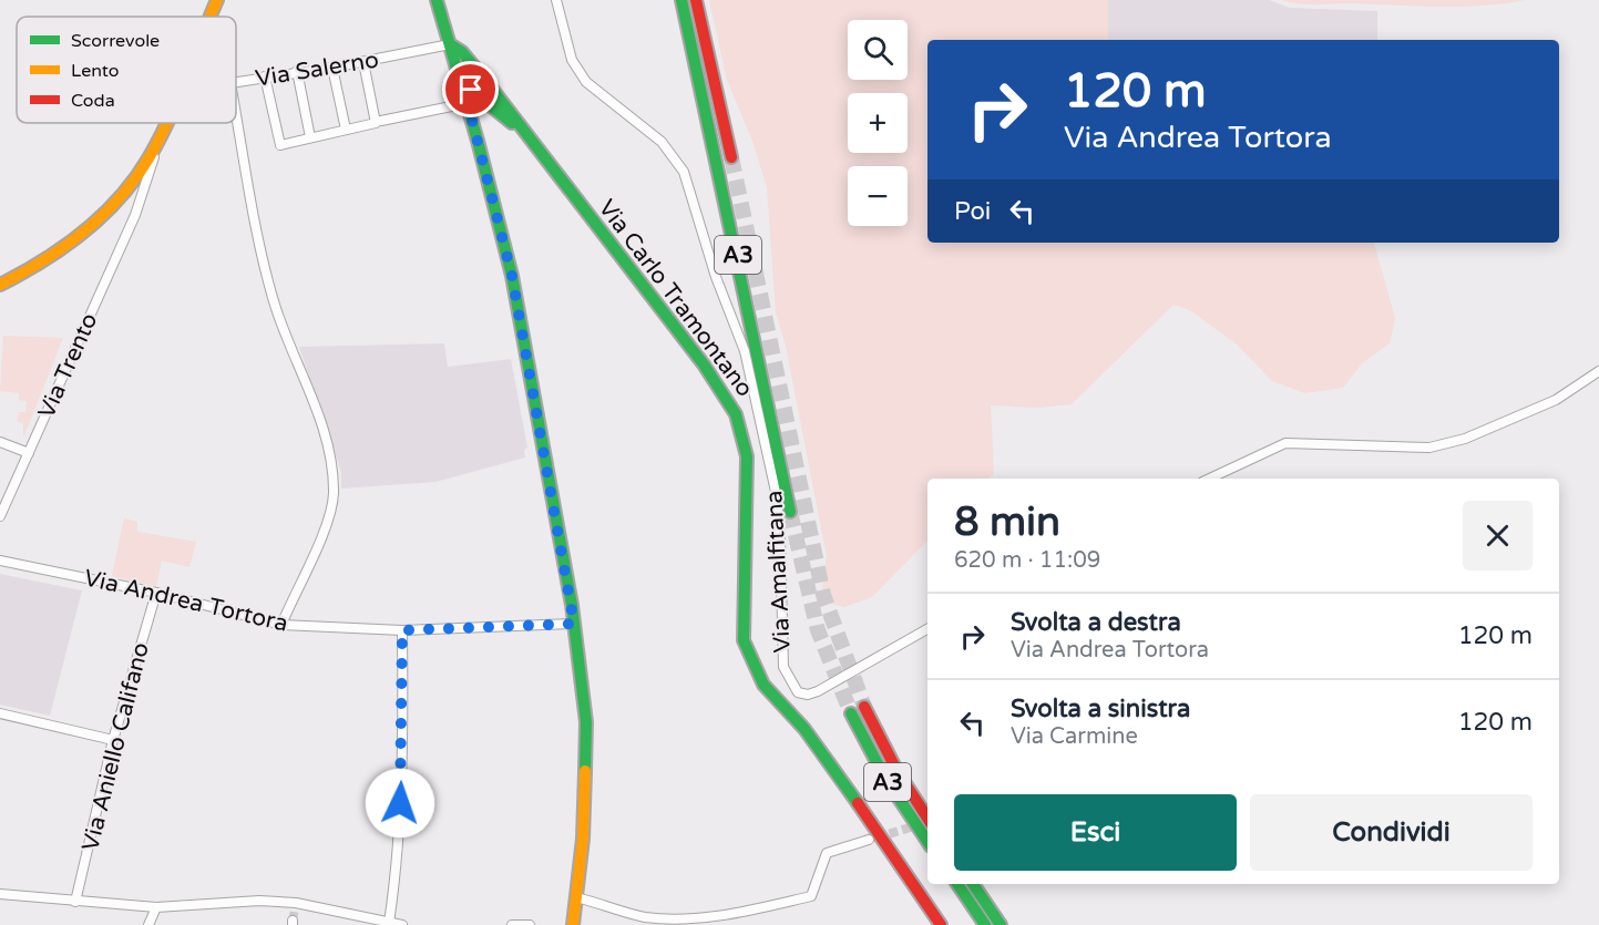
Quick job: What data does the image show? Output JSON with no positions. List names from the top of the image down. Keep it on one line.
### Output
{"streets":{"main road":["A3","Via Carlo Tramontano"],"street":["Via Salerno","Via Trento","Via Amalfitana","Via Andrea Tortora","Via Aniello Califano"]},"crossings":[["Via Salerno","Via Carlo Tramontano"],["Via Andrea Tortora","Via Aniello Califano"]],"legend":["Scorrevole","Lento","Coda"],"page":{"map_buttons":["+","−"],"turn":["120 m","Via Andrea Tortora"],"then":"Poi","heading":["8 min","620 m · 11:09"],"list":[{"name":"Svolta a destra","note":"Via Andrea Tortora","value":"120 m"},{"name":"Svolta a sinistra","note":"Via Carmine","value":"120 m"}],"buttons":["Esci","Condividi"]}}
